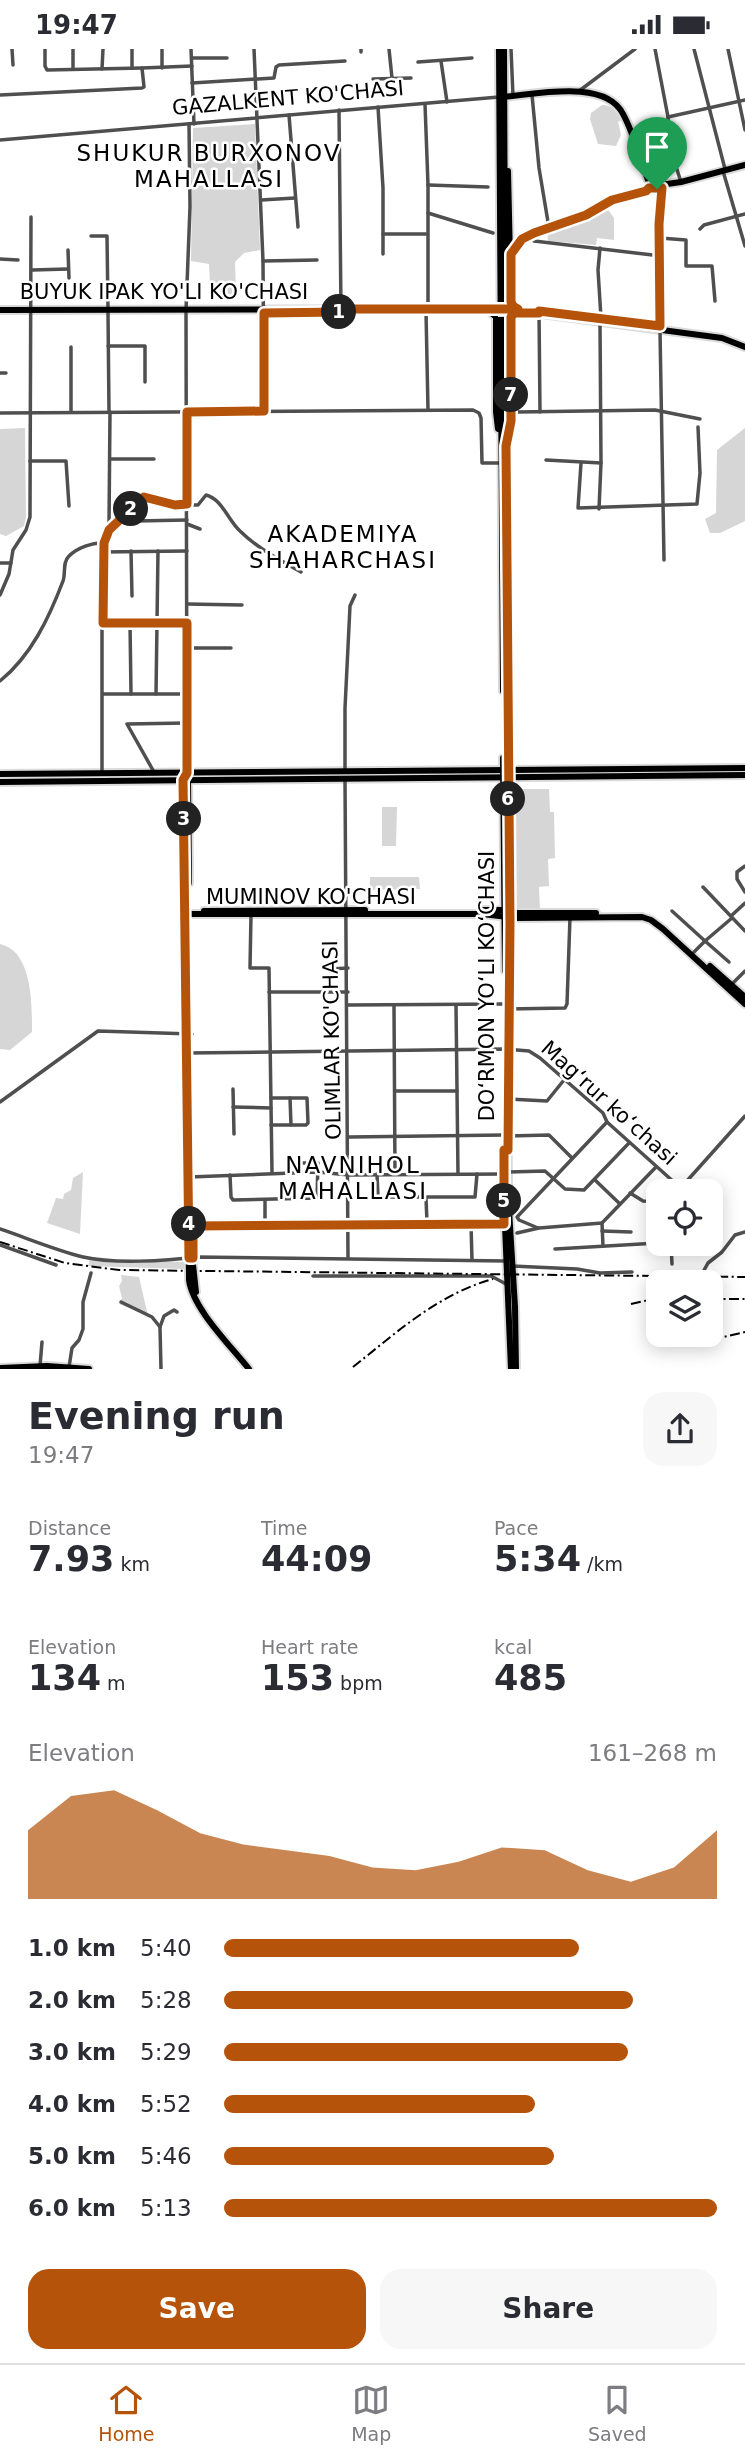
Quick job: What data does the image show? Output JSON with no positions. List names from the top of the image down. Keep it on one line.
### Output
{"streets":{"main road":["GAZALKENT KO'CHASI","BUYUK IPAK YO'LI KO'CHASI","MUMINOV KO'CHASI","DO‘RMON YO‘LI KO‘CHASI"],"street":["OLIMLAR KO'CHASI","Magʻrur koʻchasi"]},"crossings":[["GAZALKENT KO'CHASI","DO‘RMON YO‘LI KO‘CHASI"],["MUMINOV KO'CHASI","DO‘RMON YO‘LI KO‘CHASI"],["MUMINOV KO'CHASI","OLIMLAR KO'CHASI"],["DO‘RMON YO‘LI KO‘CHASI","Magʻrur koʻchasi"],["OLIMLAR KO'CHASI","Magʻrur koʻchasi"]],"districts":["SHUKUR BURXONOV MAHALLASI","AKADEMIYA SHAHARCHASI","NAVNIHOL MAHALLASI"],"page":{"status":"19:47","pins":["1","7","2","6","3","5","4"],"heading":["Evening run","19:47"],"stats":[["Distance","7.93 km"],["Time","44:09"],["Pace","5:34 /km"],["Elevation","134 m"],["Heart rate","153 bpm"],["kcal","485"]],"chart":["Elevation","161–268 m"],"list":[{"name":"1.0 km","note":"5:40"},{"name":"2.0 km","note":"5:28"},{"name":"3.0 km","note":"5:29"},{"name":"4.0 km","note":"5:52"},{"name":"5.0 km","note":"5:46"},{"name":"6.0 km","note":"5:13"}],"buttons":["Save","Share"],"tabs":["Home","Map","Saved"]}}
